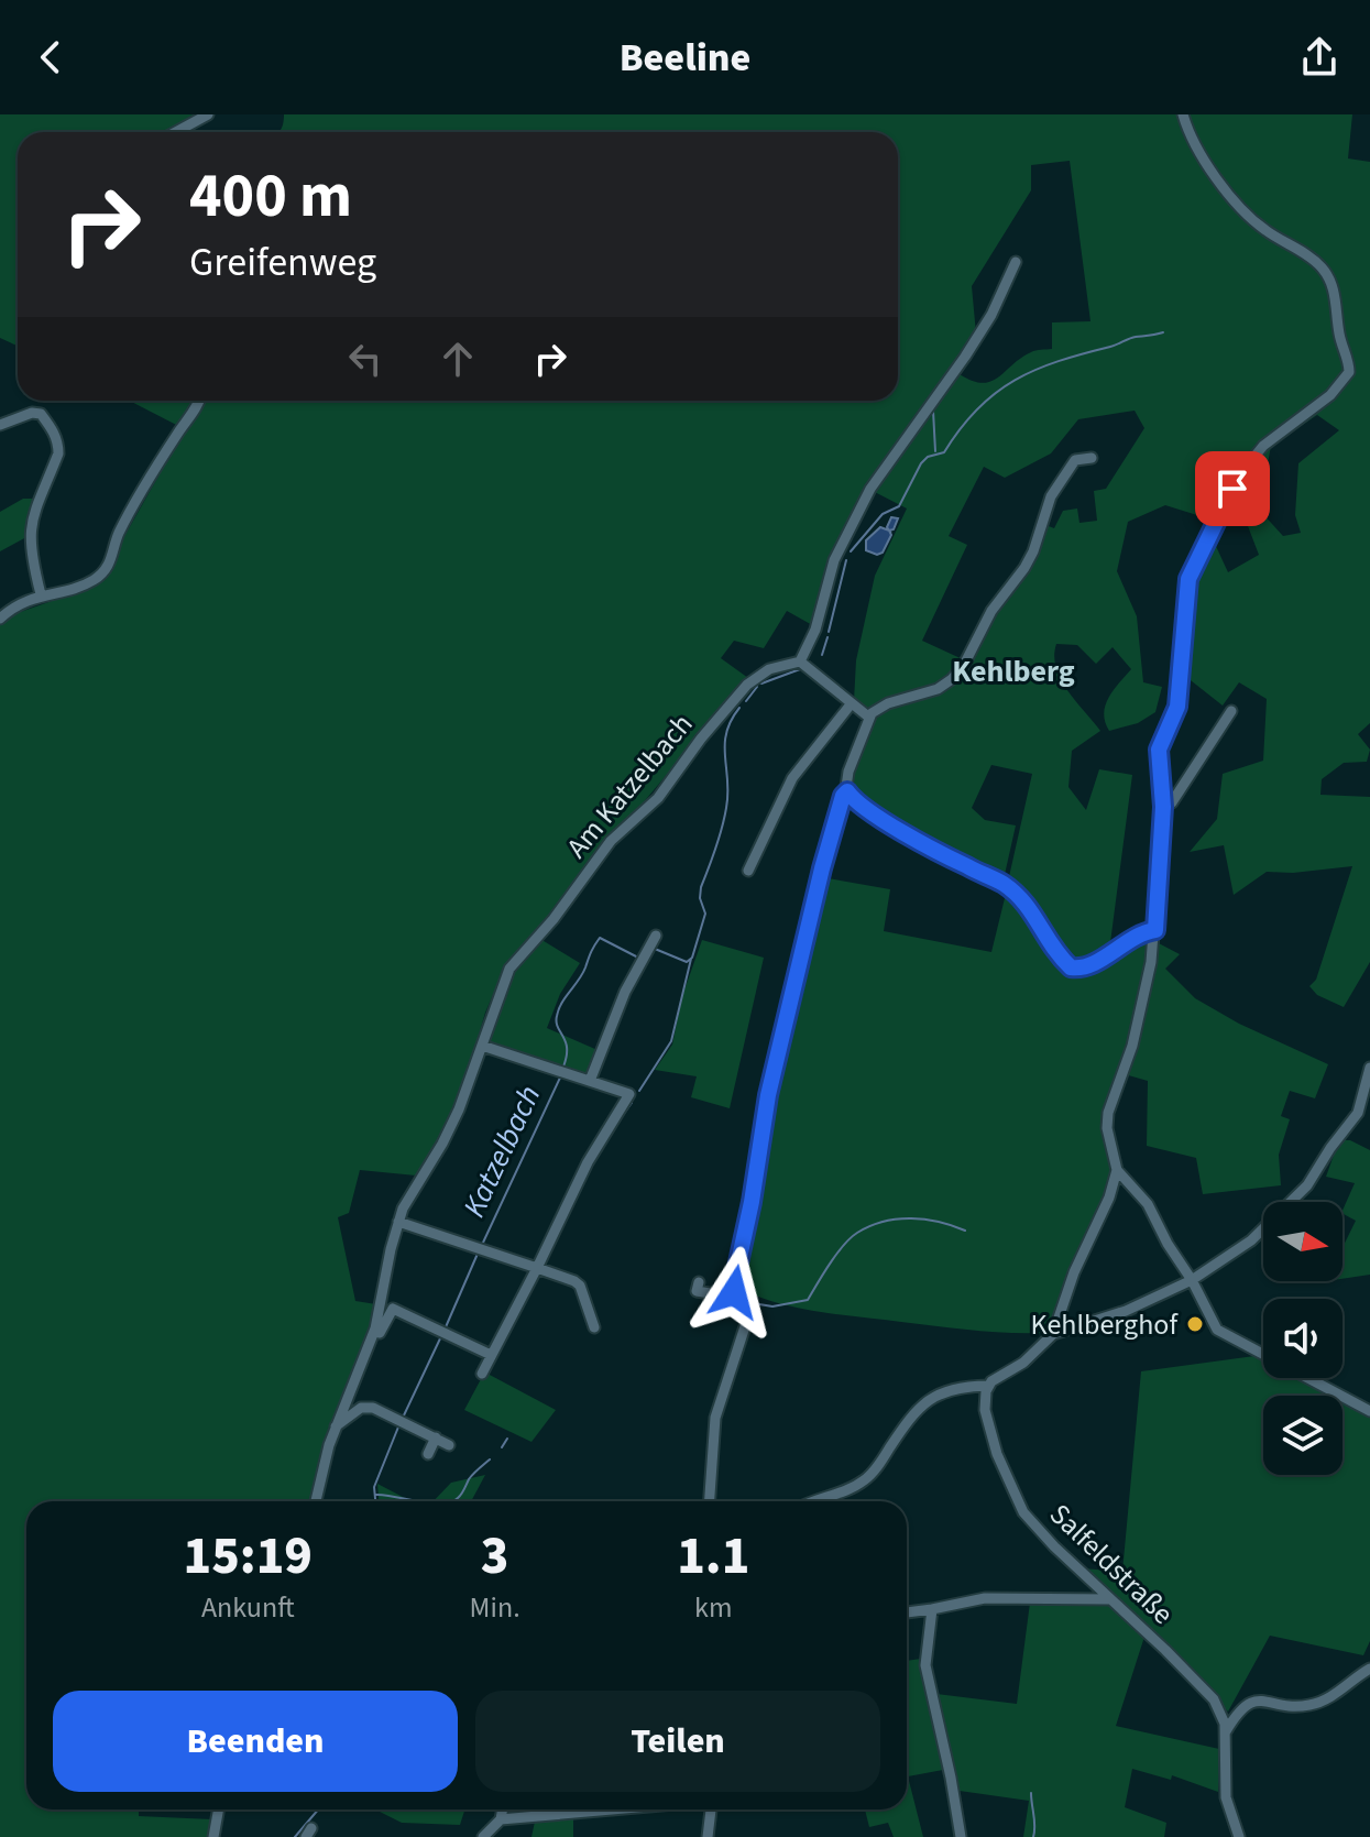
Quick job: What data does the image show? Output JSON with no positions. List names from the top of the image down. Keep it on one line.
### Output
{"streets":{"street":["Am Katzelbach","Salfeldstraße"]},"districts":["Kehlberg"],"water":["Katzelbach"],"places":["Kehlberghof"],"north":"right","page":{"header":"Beeline","turn":["400 m","Greifenweg"],"eta":["15:19","Ankunft","3","Min.","1.1","km"],"buttons":["Beenden","Teilen"]}}
